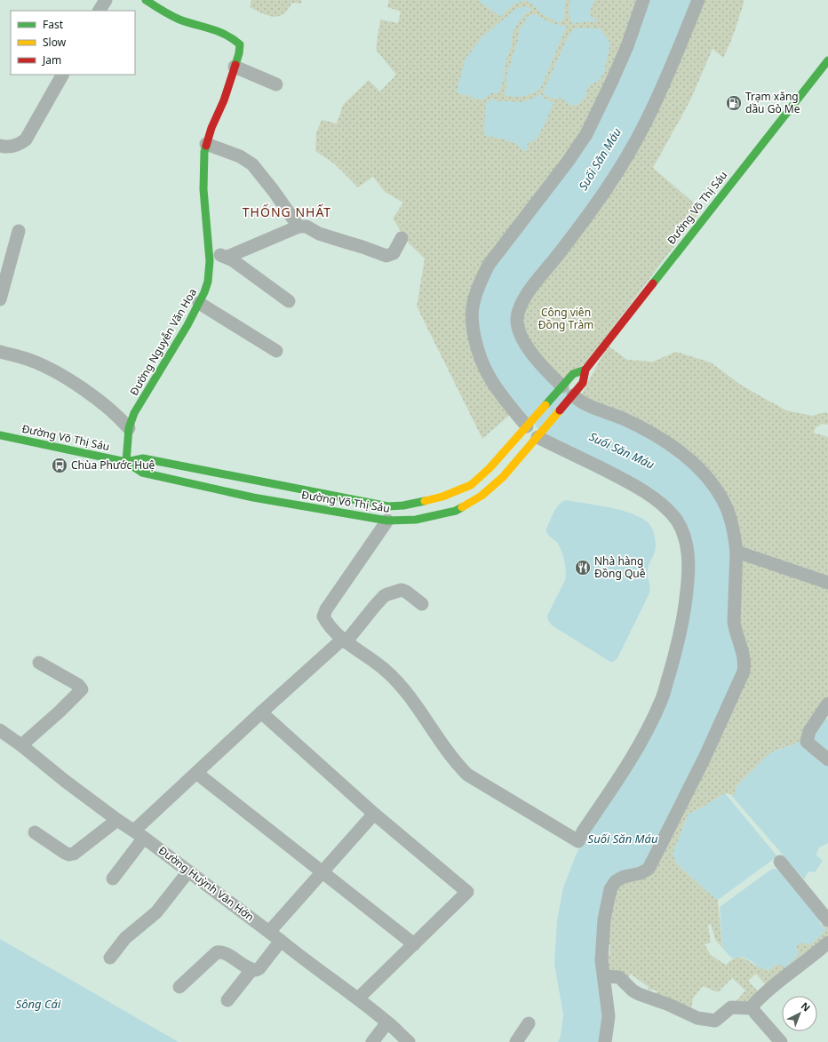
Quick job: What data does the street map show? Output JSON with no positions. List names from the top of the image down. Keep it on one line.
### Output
{"streets":{"main road":["Đường Võ Thị Sáu","Đường Nguyễn Văn Hoa"],"street":["Đường Huỳnh Văn Hớn"]},"crossings":[["Đường Võ Thị Sáu","Đường Nguyễn Văn Hoa"]],"districts":["THỐNG NHẤT"],"water":["Suối Săn Máu","Sông Cái"],"parks":["Công viên Đồng Tràm"],"places":{"fuel station":["Trạm xăng dầu Gò Me"],"bus stop":["Chùa Phước Huệ"],"restaurant":["Nhà hàng Đồng Quê"]},"legend":["Fast","Slow","Jam"],"north":"top right"}
